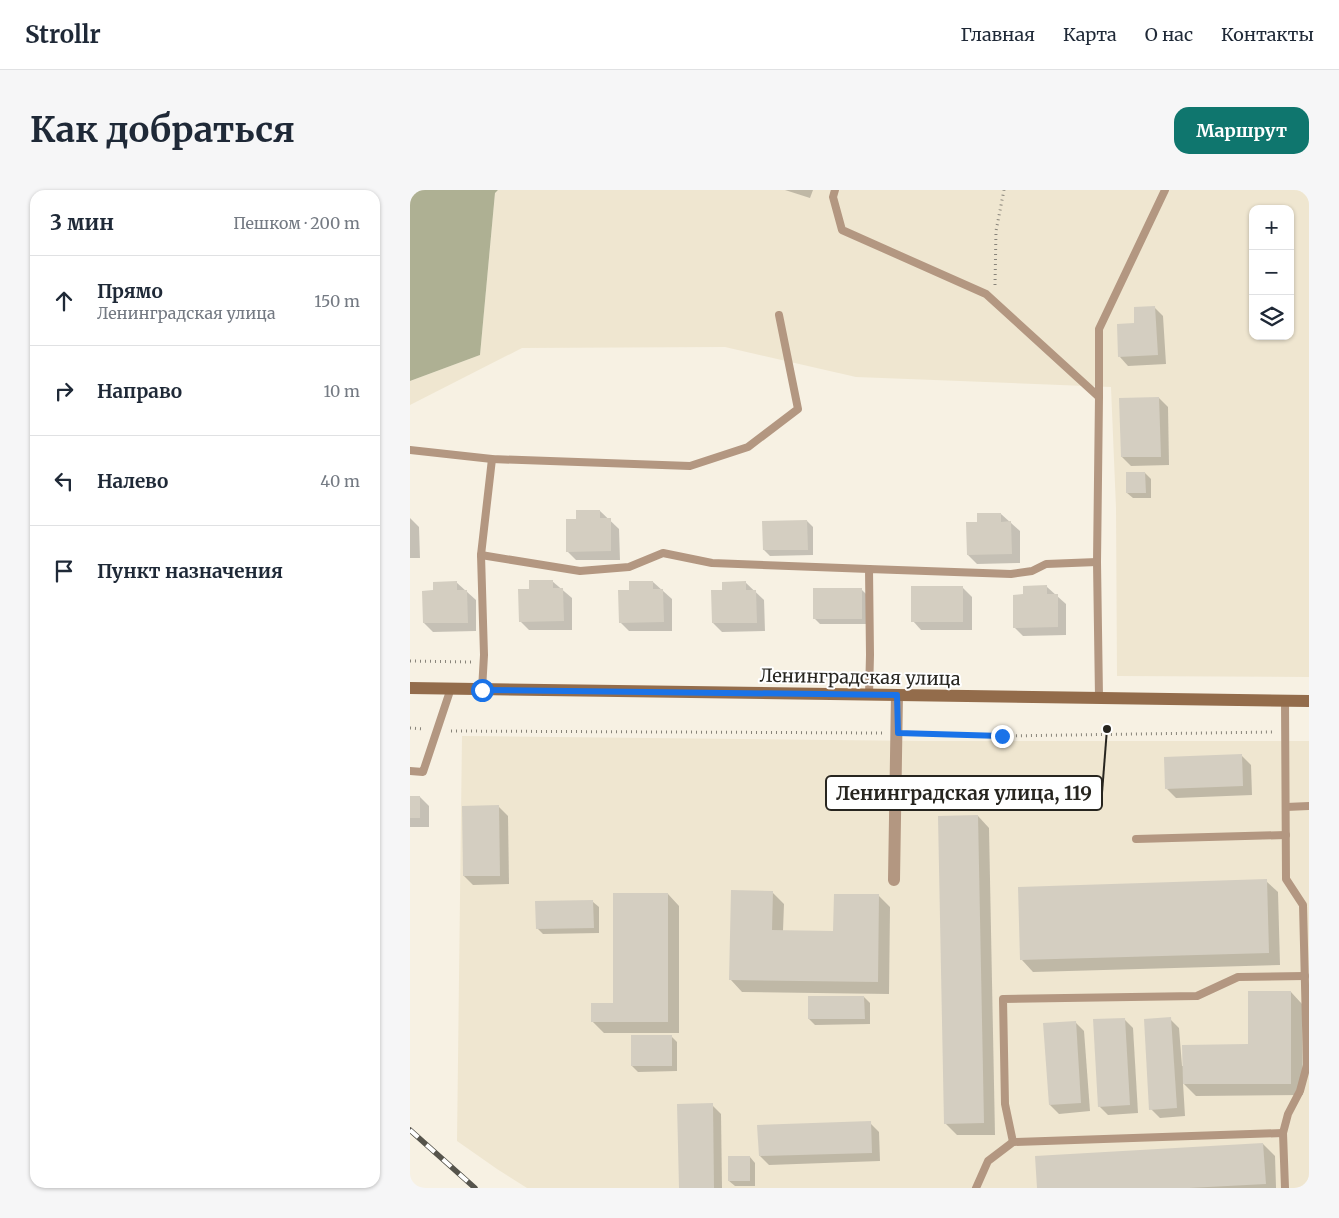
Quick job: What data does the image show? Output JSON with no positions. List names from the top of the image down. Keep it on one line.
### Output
{"streets":{"main road":["Ленинградская улица"]},"places":["Ленинградская улица, 119"],"page":{"header":"Strollr","nav":["Главная","Карта","О нас","Контакты"],"buttons":"Маршрут","title":"Как добраться","heading":["3 мин","Пешком · 200 m"],"map_buttons":["+","−"],"list":[["Прямо","Ленинградская улица","150 m"],["Направо","10 m"],["Налево","40 m"],"Пункт назначения"]}}
